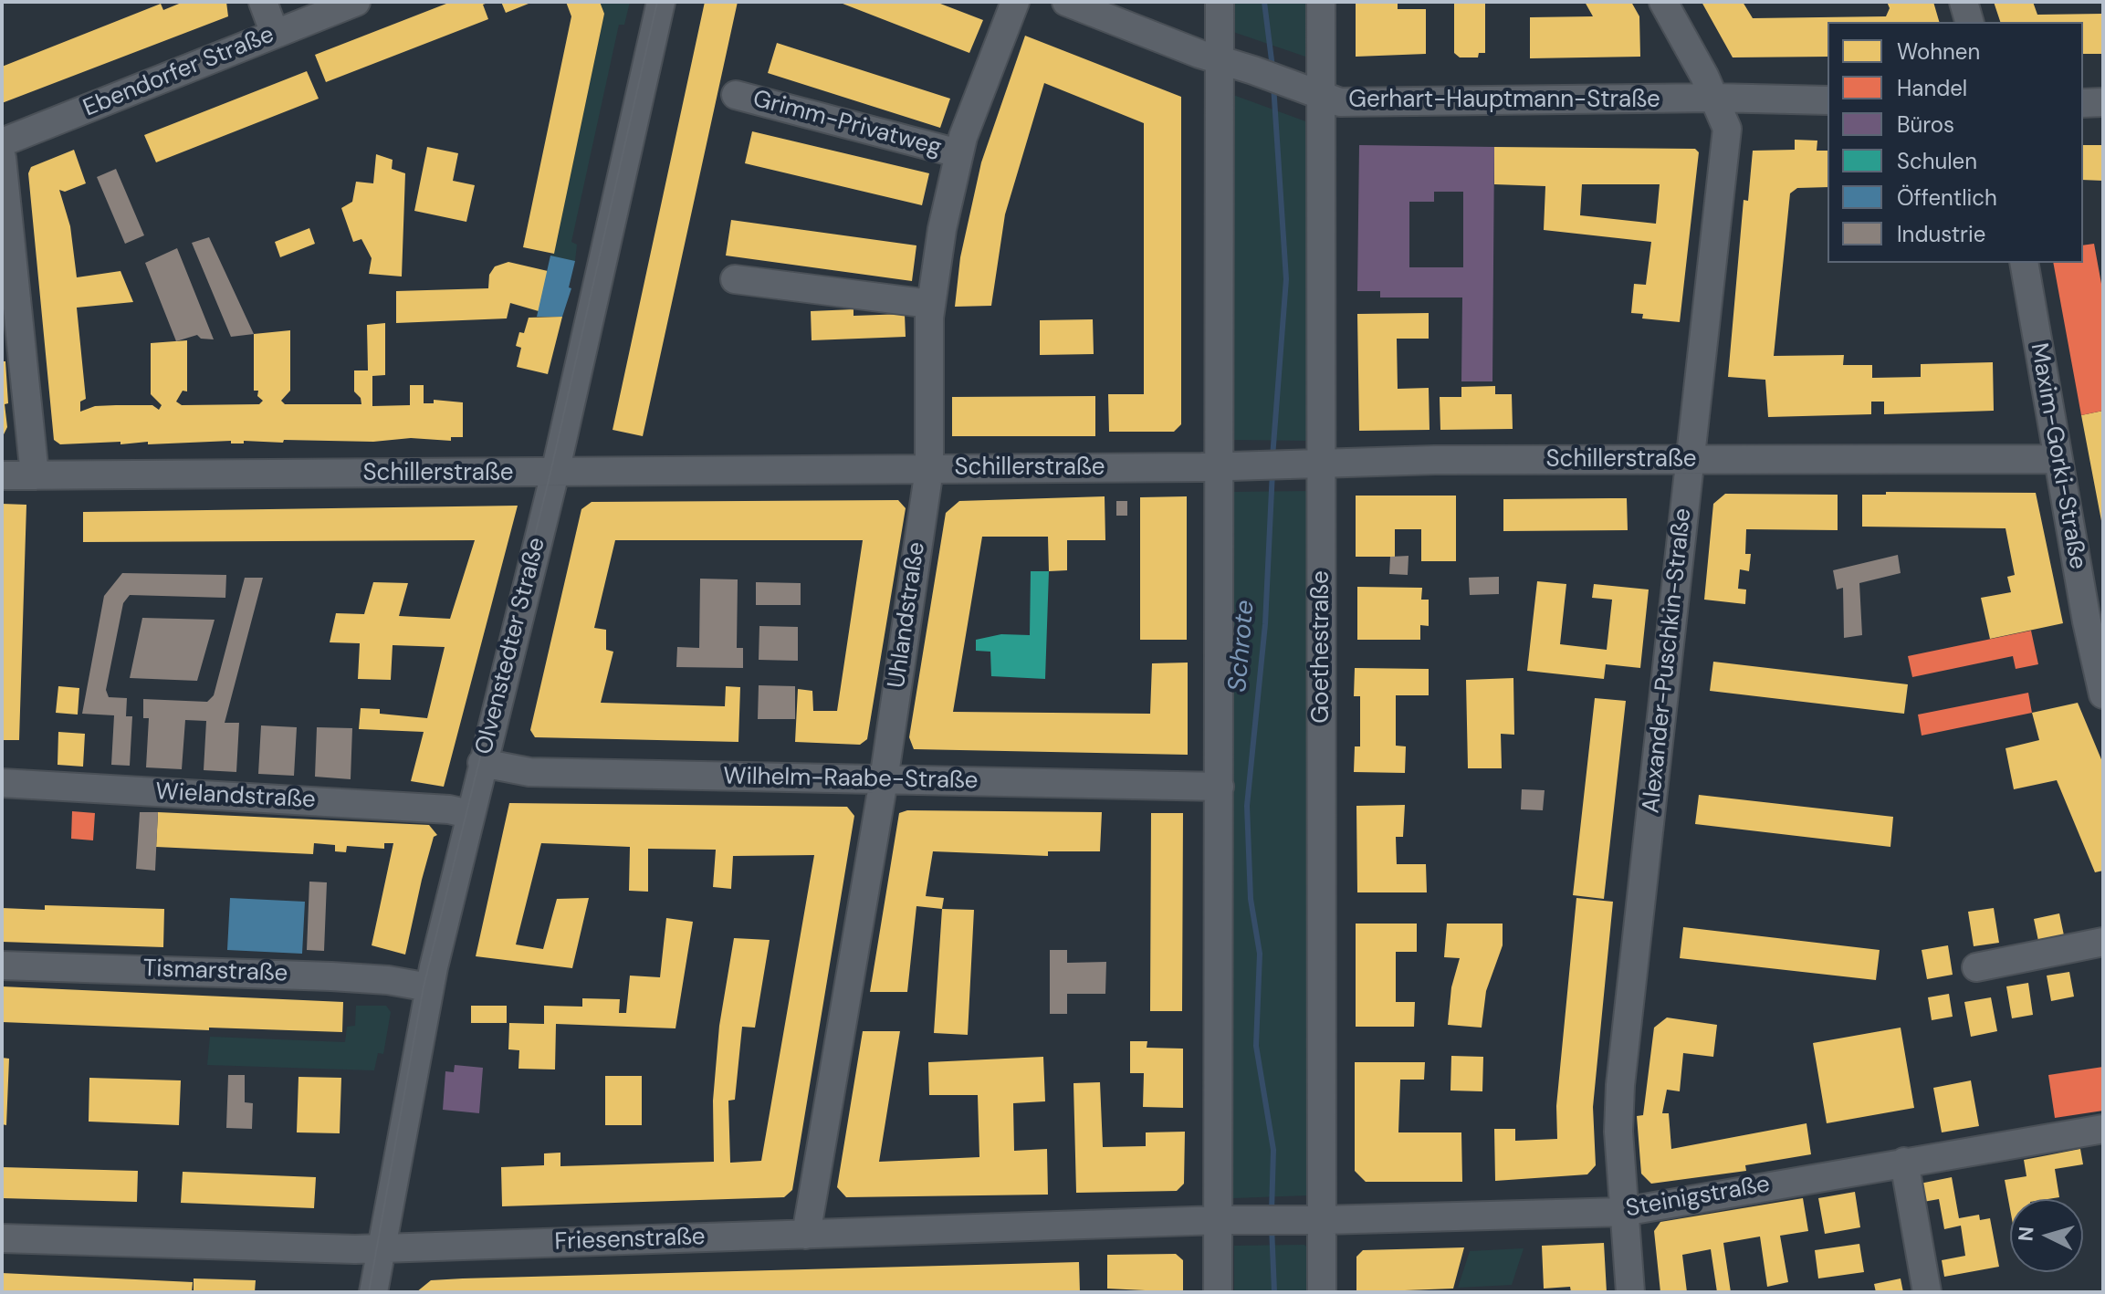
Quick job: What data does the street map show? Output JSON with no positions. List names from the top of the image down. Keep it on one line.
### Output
{"streets":{"street":["Ebendorfer Straße","Gerhart-Hauptmann-Straße","Grimm-Privatweg","Maxim-Gorki-Straße","Schillerstraße","Uhlandstraße","Olvenstedter Straße","Goethestraße","Alexander-Puschkin-Straße","Wilhelm-Raabe-Straße","Wielandstraße","Tismarstraße","Steinigstraße","Friesenstraße"]},"crossings":[["Gerhart-Hauptmann-Straße","Goethestraße"],["Gerhart-Hauptmann-Straße","Alexander-Puschkin-Straße"],["Grimm-Privatweg","Uhlandstraße"],["Maxim-Gorki-Straße","Schillerstraße"],["Schillerstraße","Uhlandstraße"],["Schillerstraße","Olvenstedter Straße"],["Schillerstraße","Goethestraße"],["Schillerstraße","Alexander-Puschkin-Straße"],["Uhlandstraße","Wilhelm-Raabe-Straße"],["Uhlandstraße","Friesenstraße"],["Olvenstedter Straße","Wilhelm-Raabe-Straße"],["Olvenstedter Straße","Wielandstraße"],["Olvenstedter Straße","Tismarstraße"],["Olvenstedter Straße","Friesenstraße"],["Goethestraße","Steinigstraße"],["Alexander-Puschkin-Straße","Steinigstraße"],["Steinigstraße","Friesenstraße"]],"water":["Schrote"],"legend":["Wohnen","Handel","Büros","Schulen","Öffentlich","Industrie"],"north":"left"}
